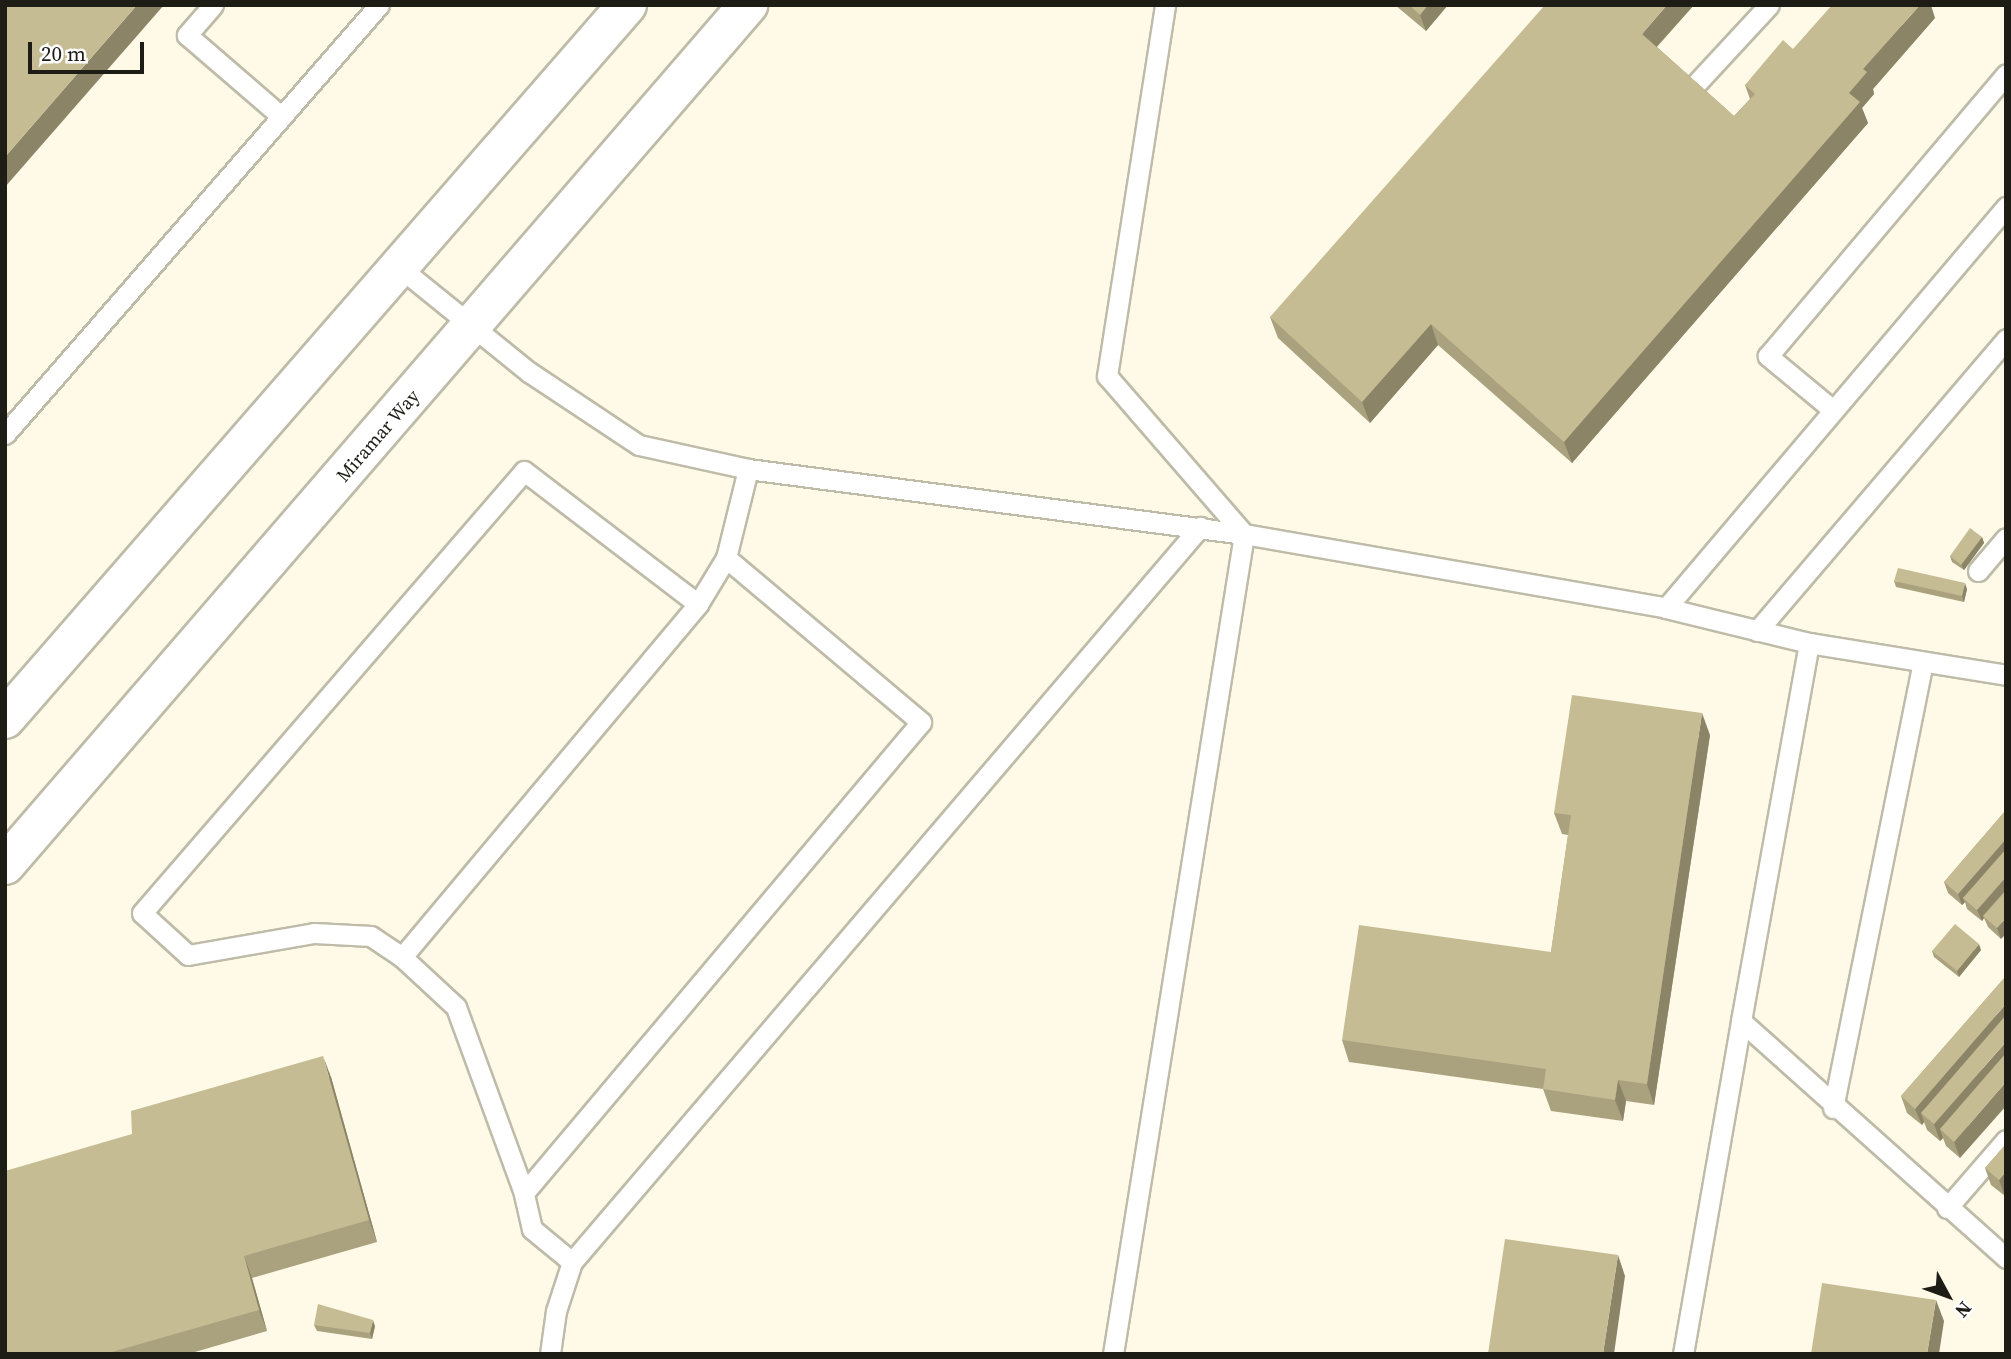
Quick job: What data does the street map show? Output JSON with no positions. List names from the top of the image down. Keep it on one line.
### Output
{"streets":{"main road":["Miramar Way"]},"scale_bar":"20 m","north":"bottom right"}
